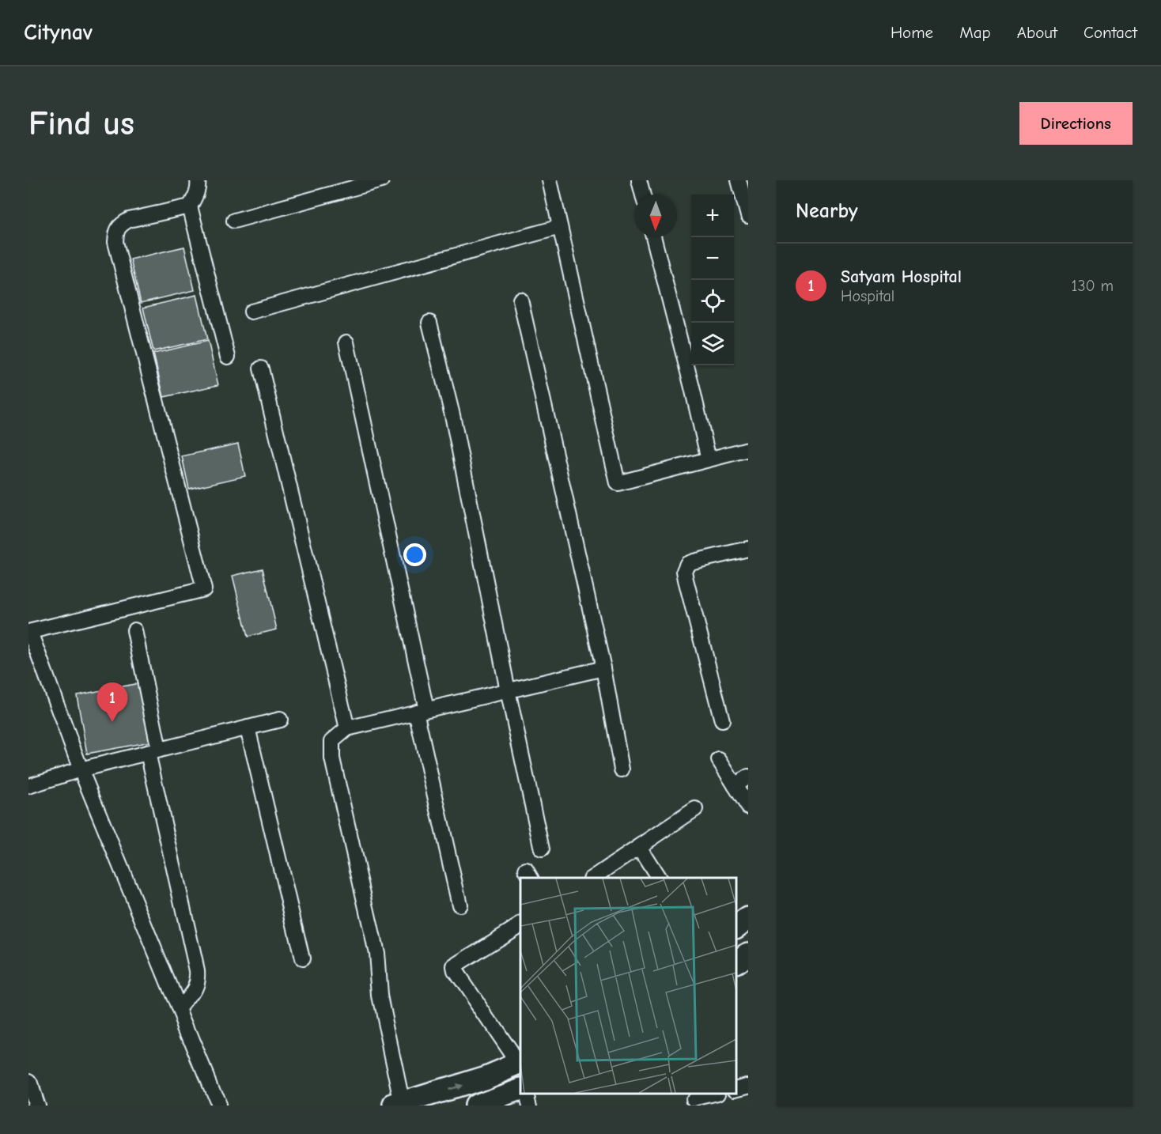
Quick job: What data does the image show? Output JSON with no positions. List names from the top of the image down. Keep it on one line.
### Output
{"north":"bottom","page":{"header":"Citynav","nav":["Home","Map","About","Contact"],"buttons":"Directions","title":"Find us","heading":"Nearby","map_buttons":["+","−"],"list":[{"mark":"1","name":"Satyam Hospital","note":"Hospital","value":"130 m"}],"pins":"1"}}
